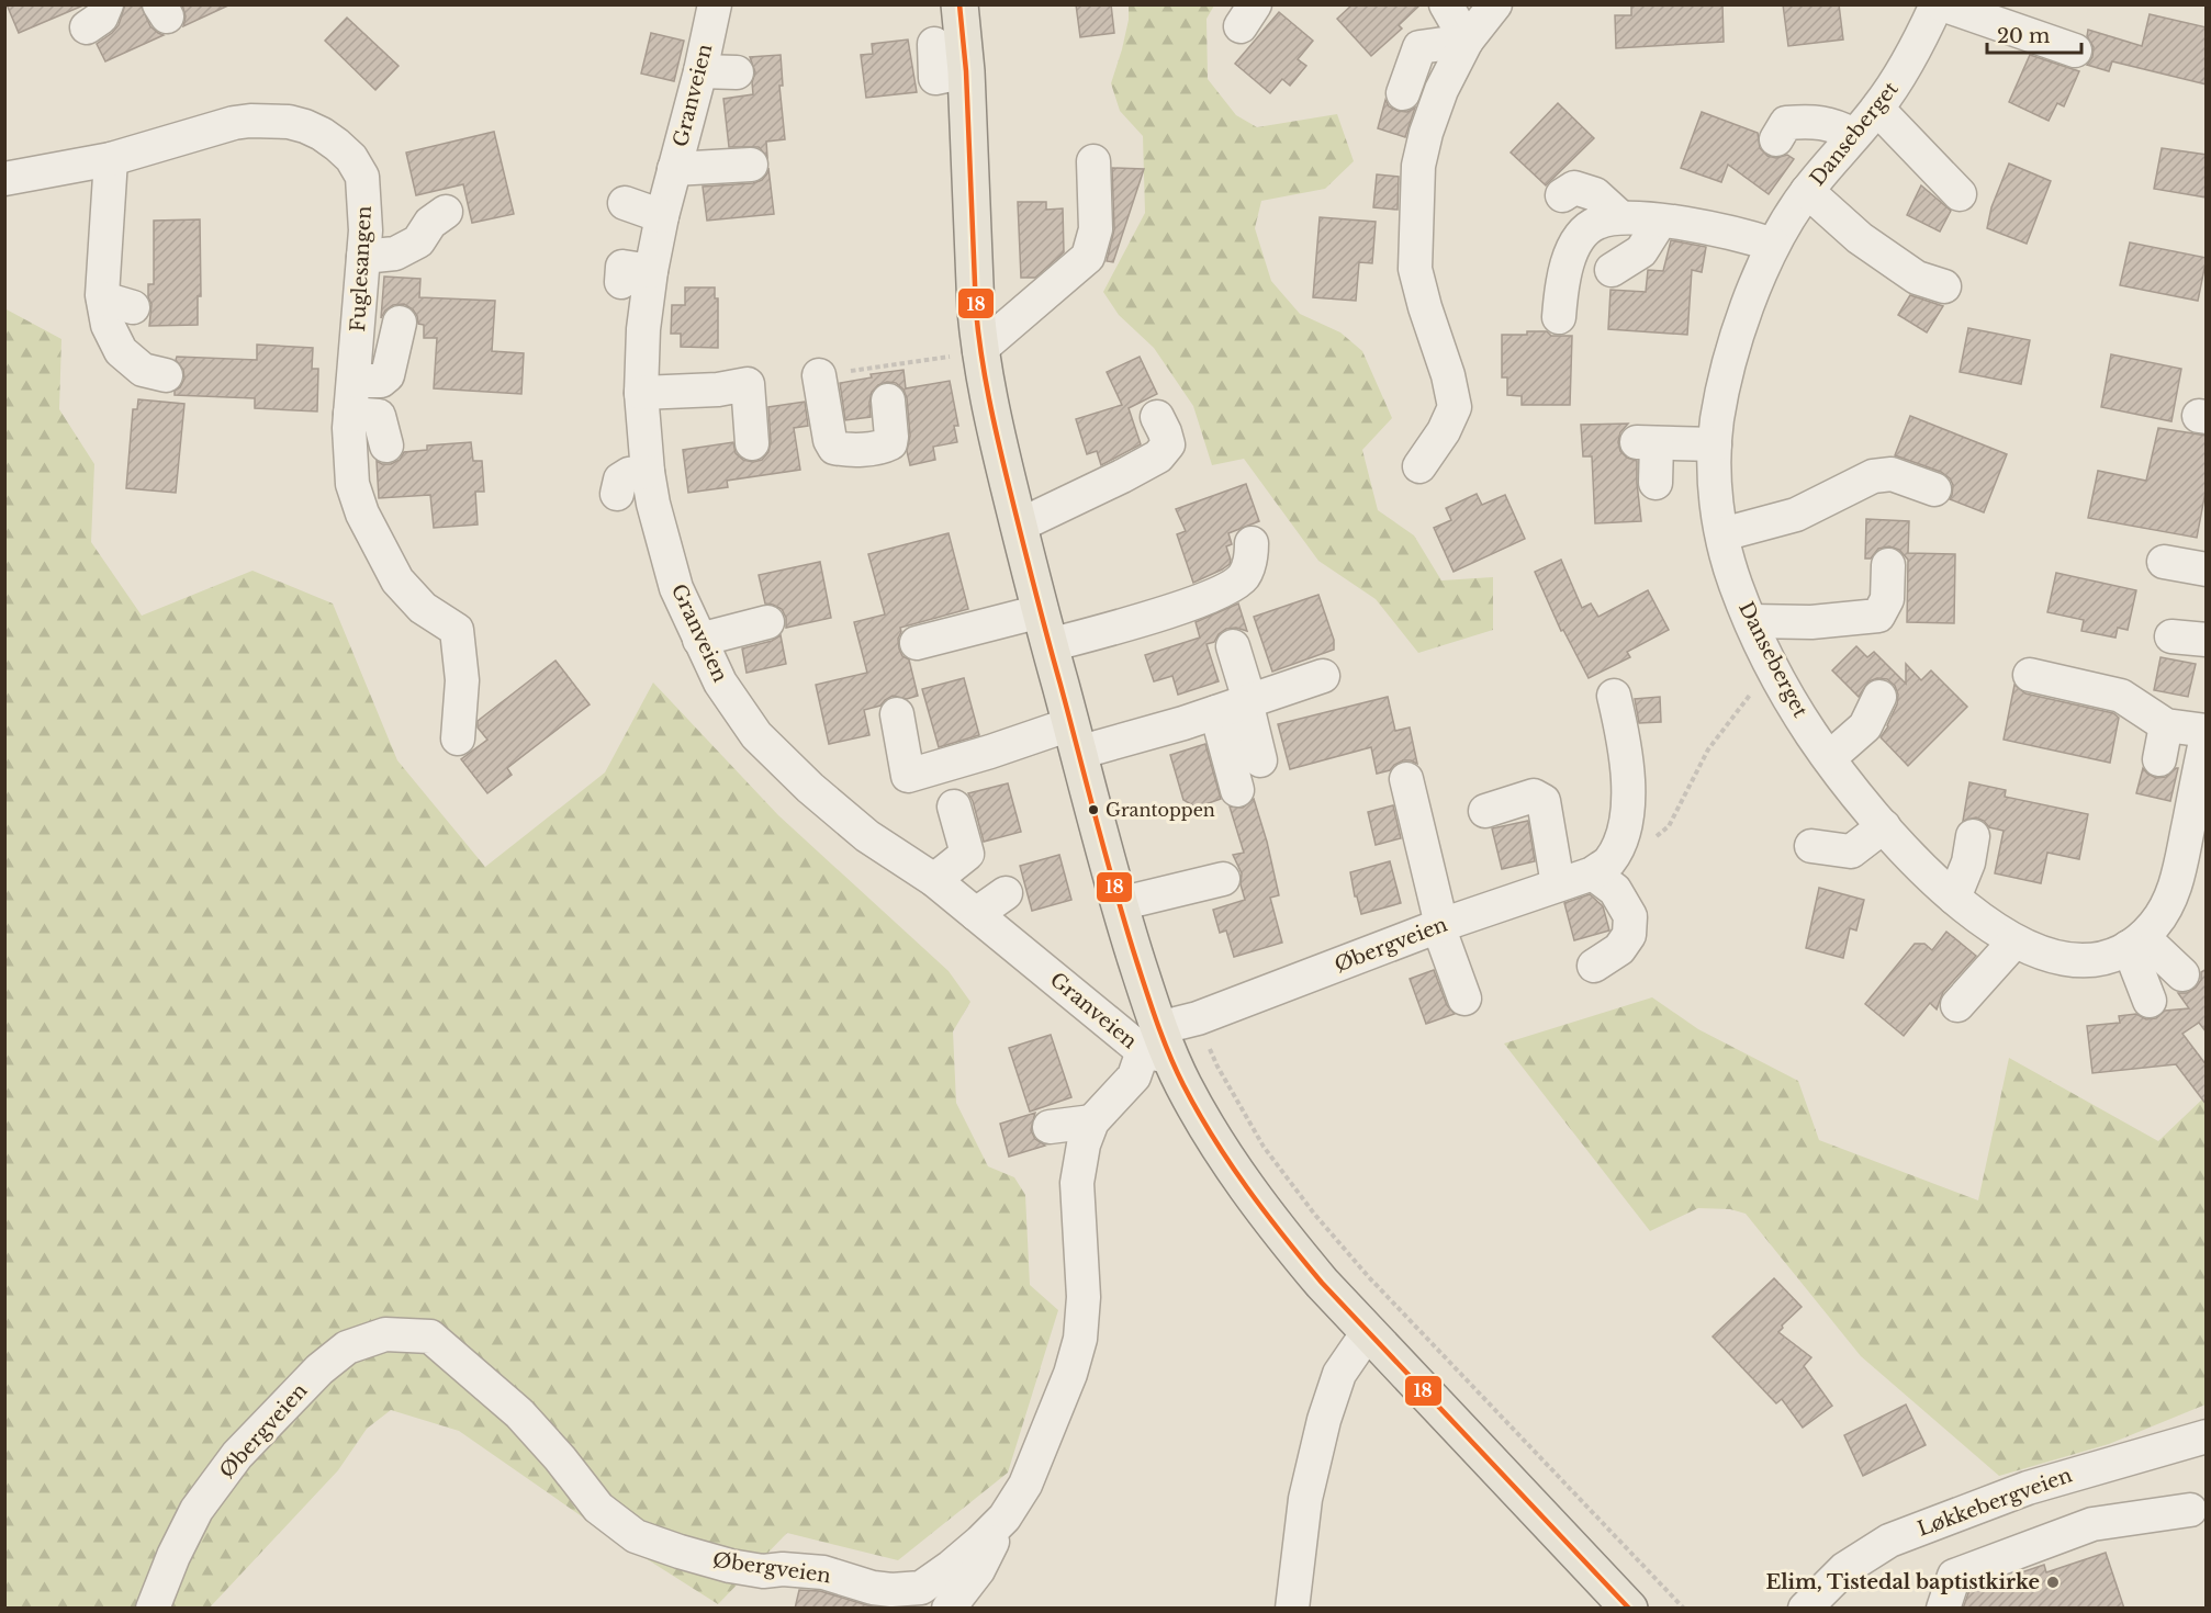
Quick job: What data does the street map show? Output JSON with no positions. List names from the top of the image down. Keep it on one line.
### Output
{"streets":{"street":["Granveien","Danseberget","Fuglesangen","Øbergveien","Løkkebergveien"]},"crossings":[["Granveien","Øbergveien"]],"places":["Grantoppen","Elim, Tistedal baptistkirke"],"lines":["transit line 18"],"scale_bar":"20 m"}
